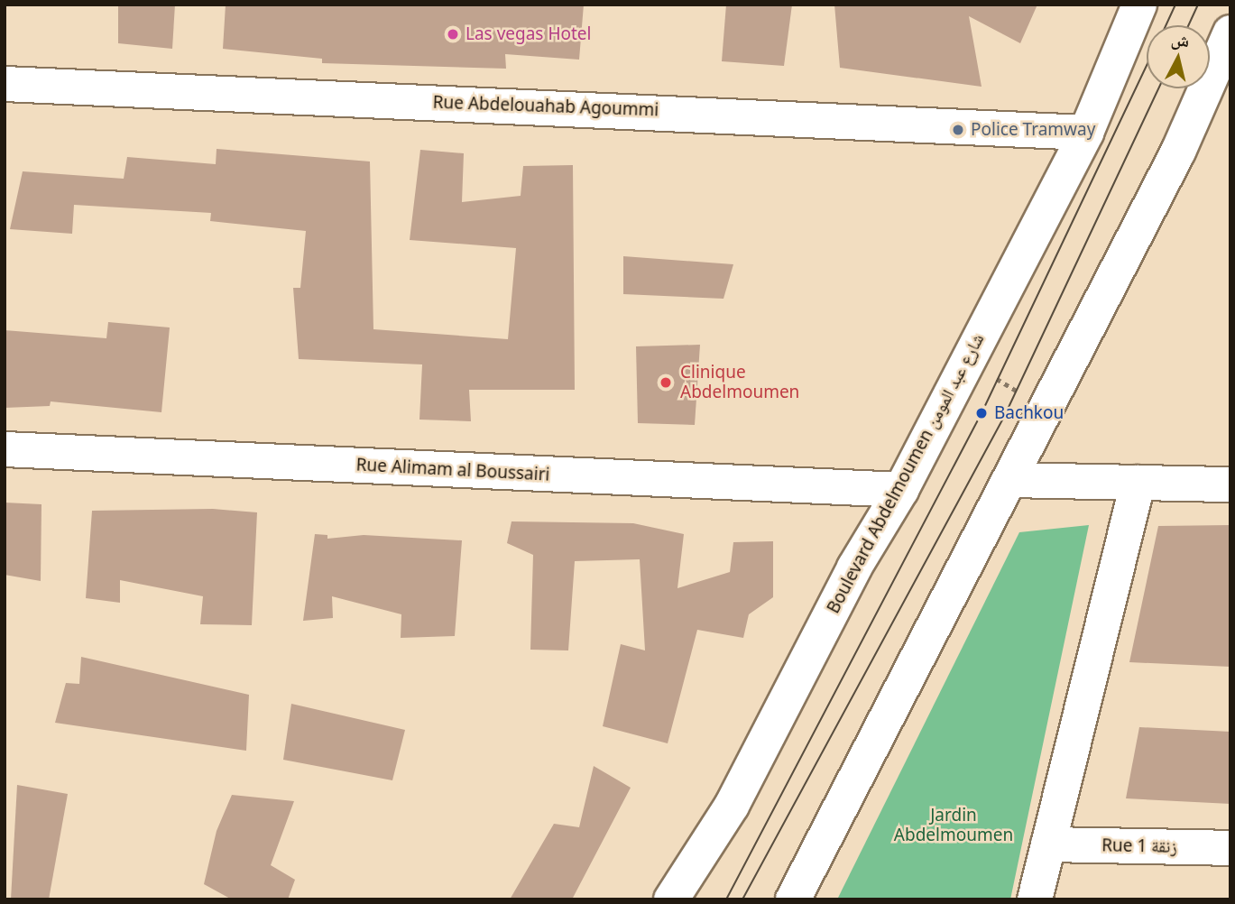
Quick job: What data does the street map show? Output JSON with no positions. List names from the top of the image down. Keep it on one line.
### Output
{"streets":{"street":["Rue Abdelouahab Agoummi","Rue Alimam al Boussairi","Boulevard Abdelmoumen شارع عبد المومن","Rue 1 زنقة"]},"crossings":[["Rue Abdelouahab Agoummi","Boulevard Abdelmoumen شارع عبد المومن"],["Rue Alimam al Boussairi","Boulevard Abdelmoumen شارع عبد المومن"]],"parks":["Jardin Abdelmoumen"],"places":["Las vegas Hotel","Police Tramway","Clinique Abdelmoumen","Bachkou"],"north":"top"}
